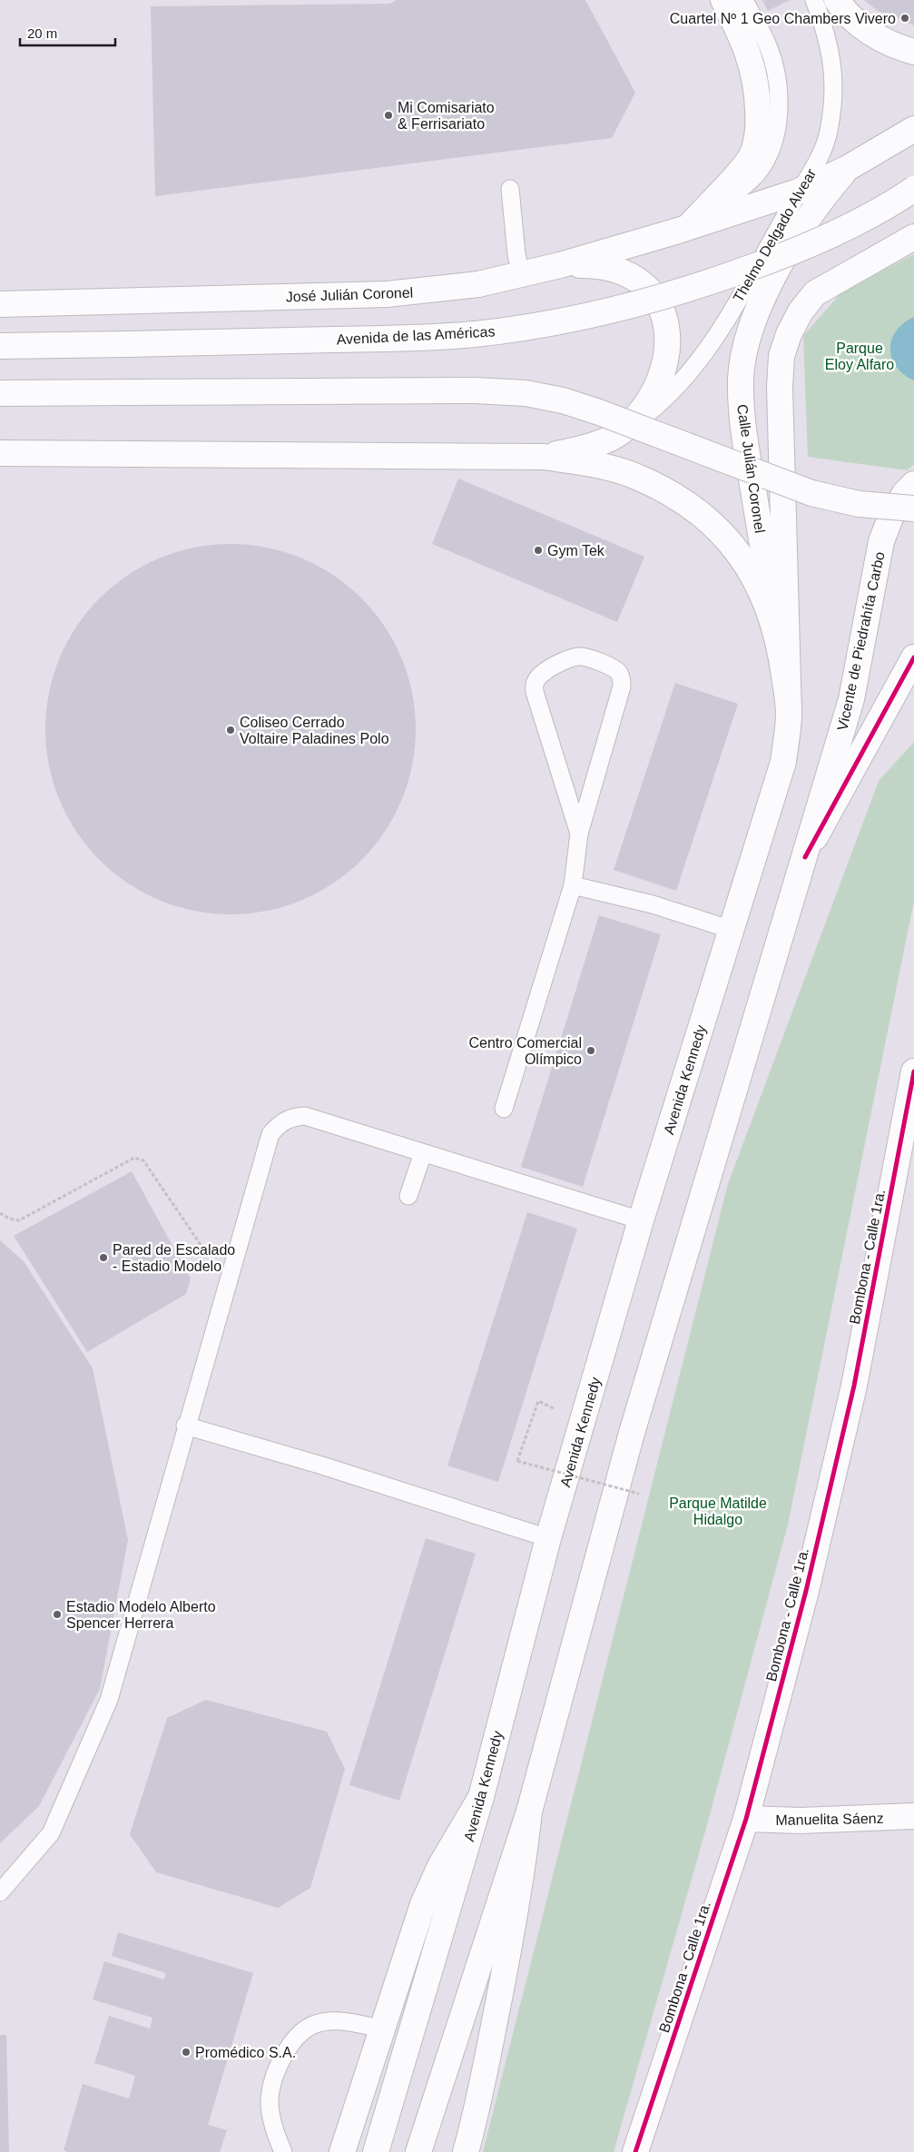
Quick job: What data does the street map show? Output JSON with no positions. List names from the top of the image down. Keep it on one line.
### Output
{"streets":{"main road":["José Julián Coronel","Avenida de las Américas","Calle Julián Coronel","Vicente de Piedrahíta Carbo","Avenida Kennedy","Bombona - Calle 1ra.","Manuelita Sáenz"],"lane":["Thelmo Delgado Alvear"]},"crossings":[["Thelmo Delgado Alvear","José Julián Coronel"],["José Julián Coronel","Calle Julián Coronel"],["Bombona - Calle 1ra.","Manuelita Sáenz"]],"parks":["Parque Eloy Alfaro","Parque Matilde Hidalgo"],"places":["Cuartel Nº 1 Geo Chambers Vivero","Mi Comisariato & Ferrisariato","Gym Tek","Coliseo Cerrado Voltaire Paladines Polo","Centro Comercial Olímpico","Pared de Escalado - Estadio Modelo","Estadio Modelo Alberto Spencer Herrera","Promédico S.A."],"scale_bar":"20 m"}
